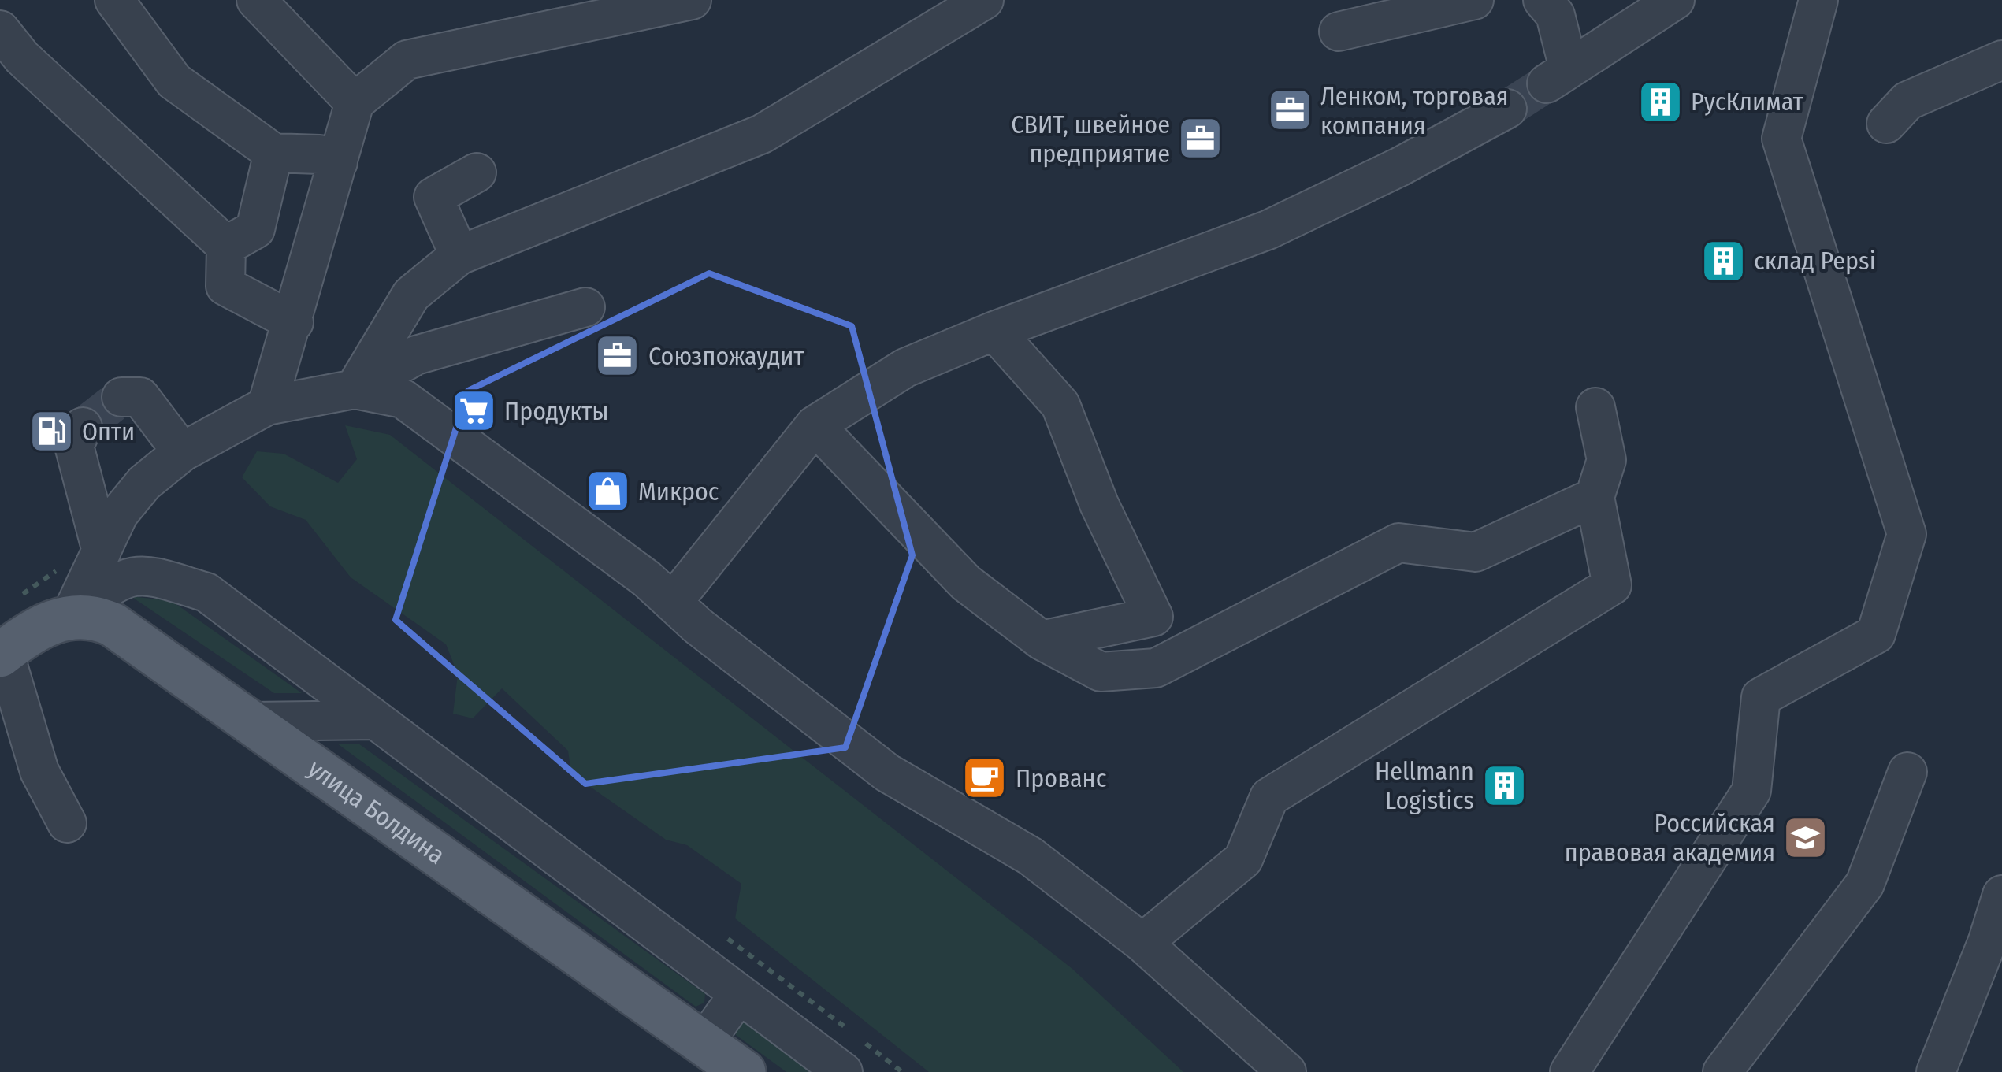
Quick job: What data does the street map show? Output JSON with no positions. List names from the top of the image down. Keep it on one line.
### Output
{"streets":{"main road":["улица Болдина"]},"places":{"building":["РусКлимат","склад Pepsi","Hellmann Logistics"],"office":["Ленком, торговая компания","СВИТ, швейное предприятие","Союзпожаудит"],"supermarket":["Продукты"],"fuel station":["Опти"],"shop":["Микрос"],"cafe":["Прованс"],"school or university":["Российская правовая академия"]}}
